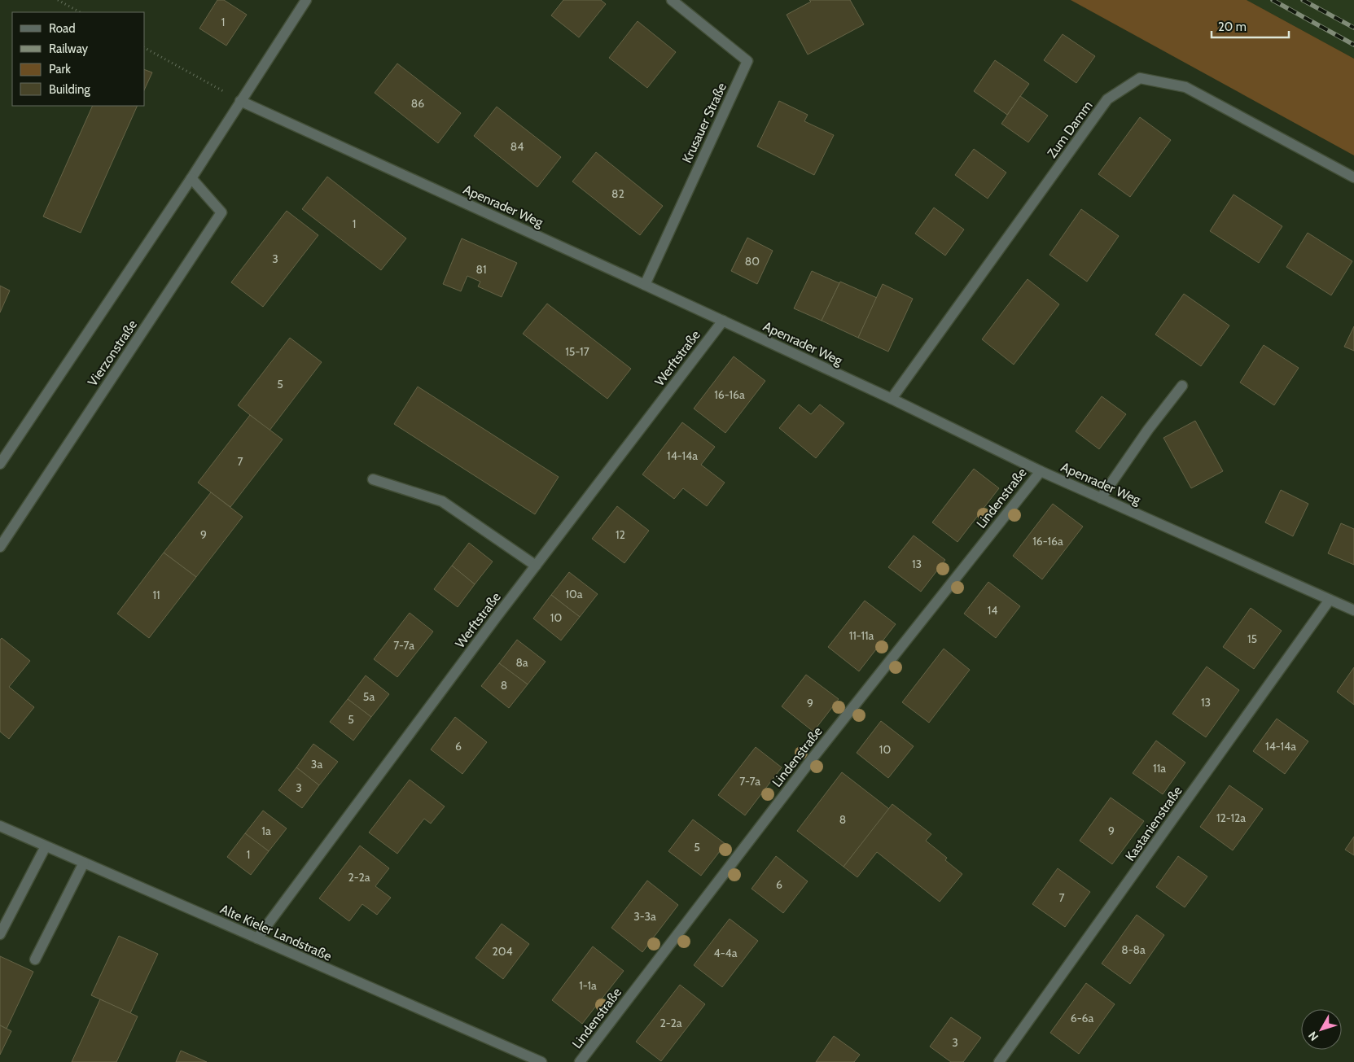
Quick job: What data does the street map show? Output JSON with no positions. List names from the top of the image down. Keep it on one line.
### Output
{"streets":{"street":["Krusauer Straße","Zum Damm","Apenrader Weg","Vierzonstraße","Werftstraße","Lindenstraße","Kastanienstraße","Alte Kieler Landstraße"]},"crossings":[["Krusauer Straße","Apenrader Weg"],["Zum Damm","Apenrader Weg"],["Apenrader Weg","Werftstraße"],["Apenrader Weg","Lindenstraße"],["Apenrader Weg","Kastanienstraße"],["Werftstraße","Alte Kieler Landstraße"]],"house_numbers":["1","86","84","82","1","3","80","81","15-17","5","16-16a","14-14a","7","9","12","16-16a","13","10a","11","14","10","11-11a","15","7-7a","8a","8","5a","13","9","5","6","14-14a","10","3a","11a","7-7a","3","12-12a","8","1a","9","5","1","2-2a","6","7","3-3a","8-8a","204","4-4a","1-1a","6-6a","2-2a","3"],"legend":["Road","Railway","Park","Building"],"scale_bar":"20 m","north":"bottom left"}
